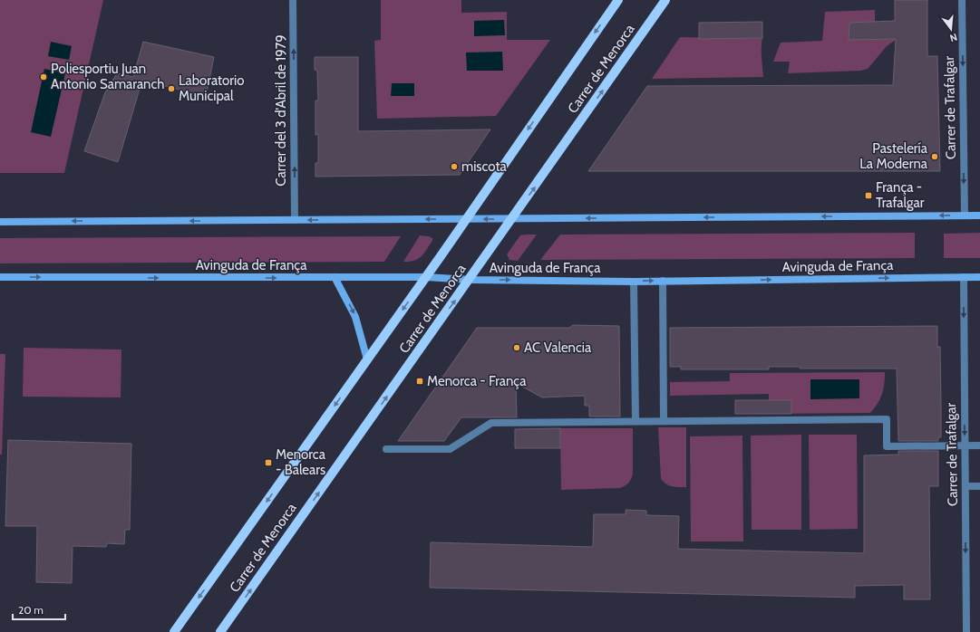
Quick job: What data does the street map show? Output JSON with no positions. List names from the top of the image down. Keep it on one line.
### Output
{"streets":{"main road":["Carrer de Menorca"],"street":["Carrer de Trafalgar","Carrer del 3 d'Abril de 1979","Avinguda de França"]},"crossings":[["Carrer de Menorca","Avinguda de França"],["Carrer de Trafalgar","Avinguda de França"]],"one_way":["Carrer de Trafalgar","Carrer del 3 d'Abril de 1979"],"places":{"other":["Poliesportiu Juan Antonio Samaranch","Laboratorio Municipal","Pastelería La Moderna","miscota","AC Valencia"],"transit":["França - Trafalgar","Menorca - França","Menorca - Balears"]},"scale_bar":"20 m","north":"bottom"}
